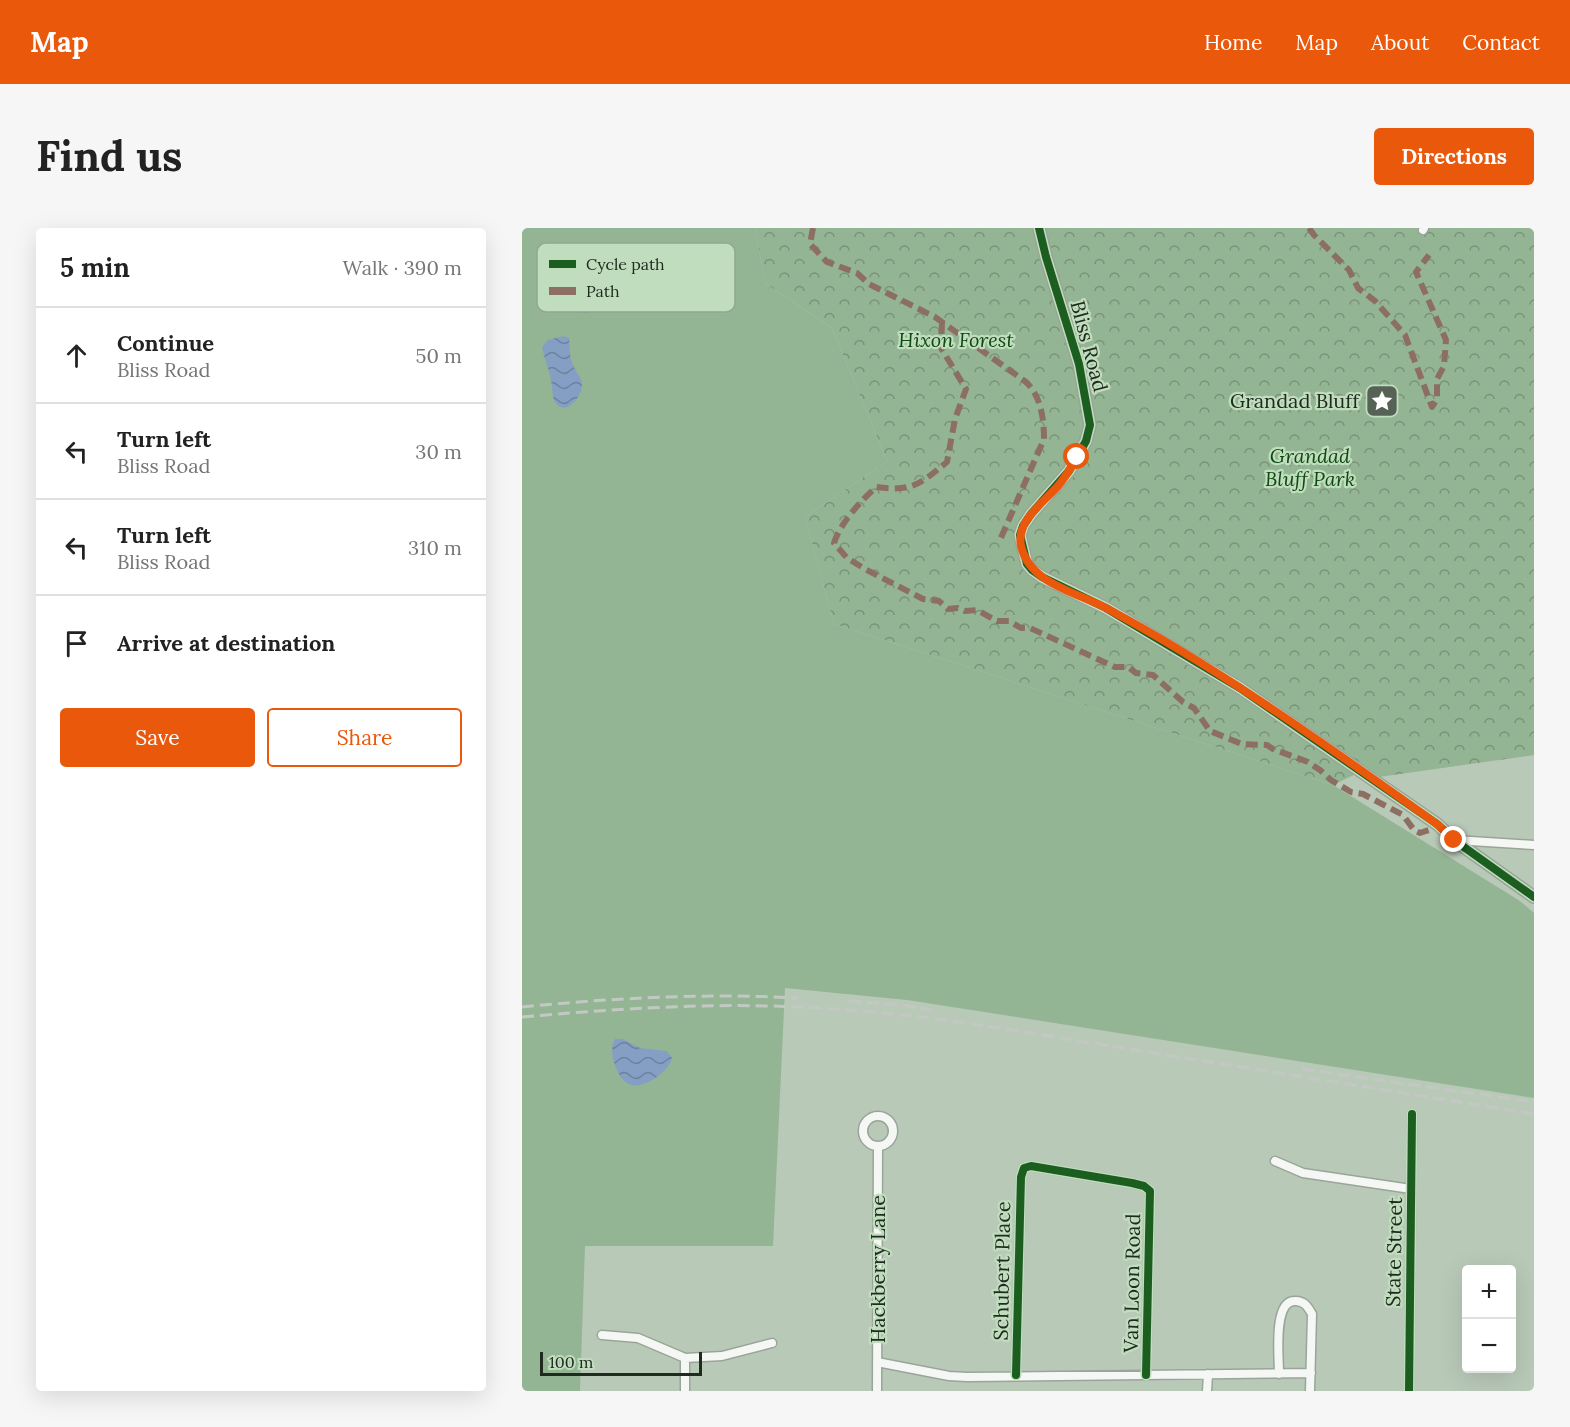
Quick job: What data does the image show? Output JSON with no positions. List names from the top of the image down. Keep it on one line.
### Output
{"streets":{"street":["Bliss Road","State Street","Hackberry Lane","Schubert Place","Van Loon Road"]},"crossings":[["Schubert Place","Van Loon Road"]],"parks":["Hixon Forest","Grandad Bluff Park"],"places":{"place":["Grandad Bluff"]},"legend":["Cycle path","Path"],"scale_bar":"100 m","page":{"header":"Map","nav":["Home","Map","About","Contact"],"buttons":["Directions",["Save","Share"]],"title":"Find us","heading":["5 min","Walk · 390 m"],"list":[["Continue","Bliss Road","50 m"],["Turn left","Bliss Road","30 m"],["Turn left","Bliss Road","310 m"],"Arrive at destination"],"map_buttons":["+","−"],"scale":"100 m"}}
